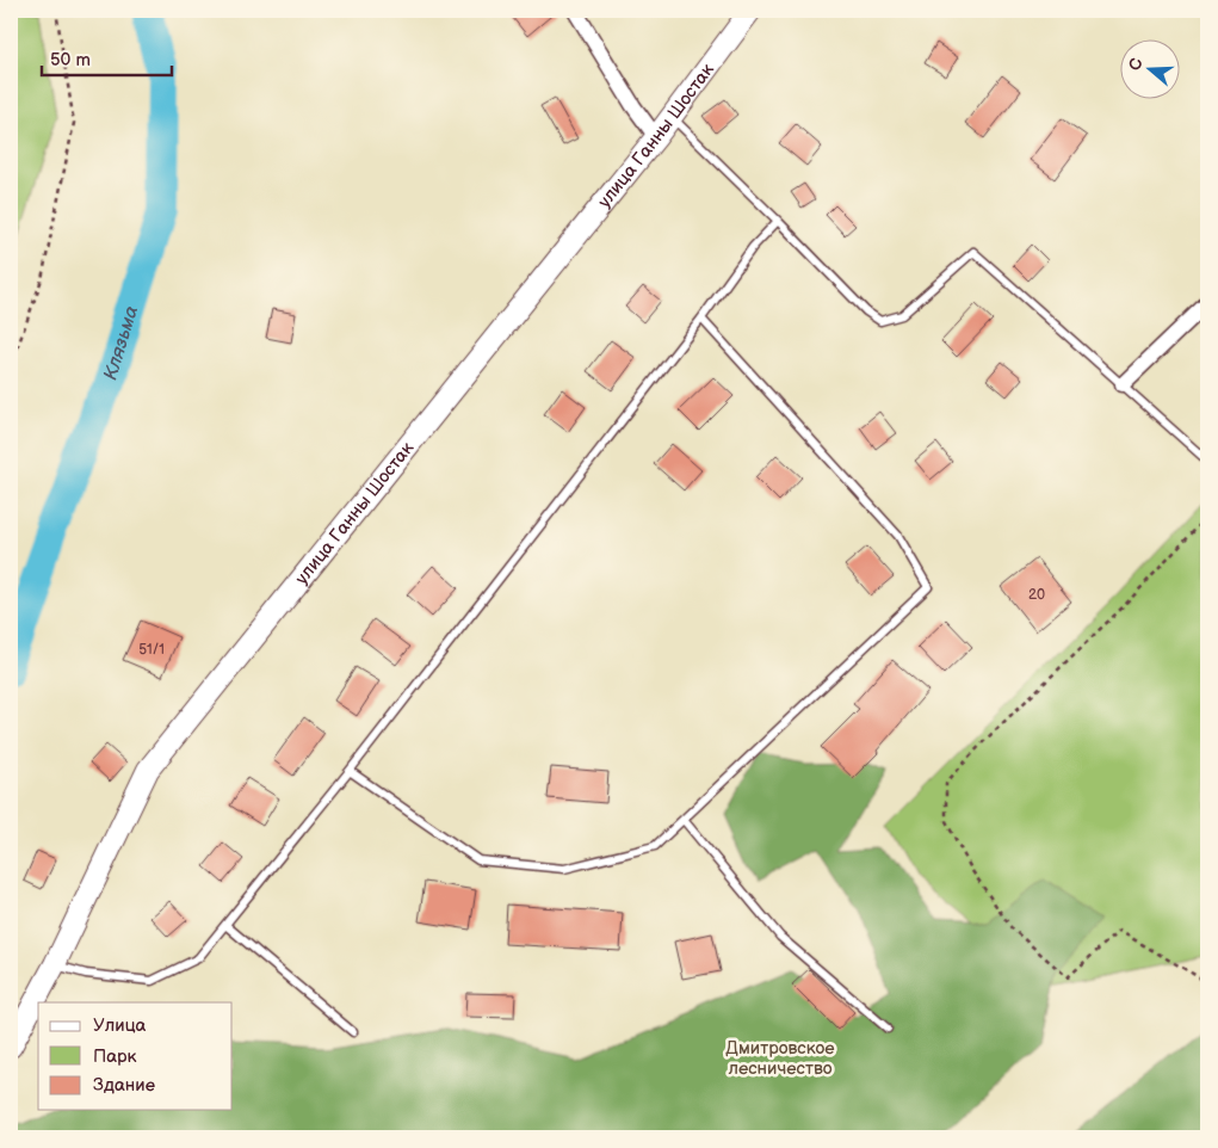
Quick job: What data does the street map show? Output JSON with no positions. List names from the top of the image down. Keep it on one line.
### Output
{"streets":{"main road":["улица Ганны Шостак"]},"water":["Клязьма"],"parks":["Дмитровское лесничество"],"house_numbers":["20","51/1"],"legend":["Улица","Парк","Здание"],"scale_bar":"50 m","north":"left"}
